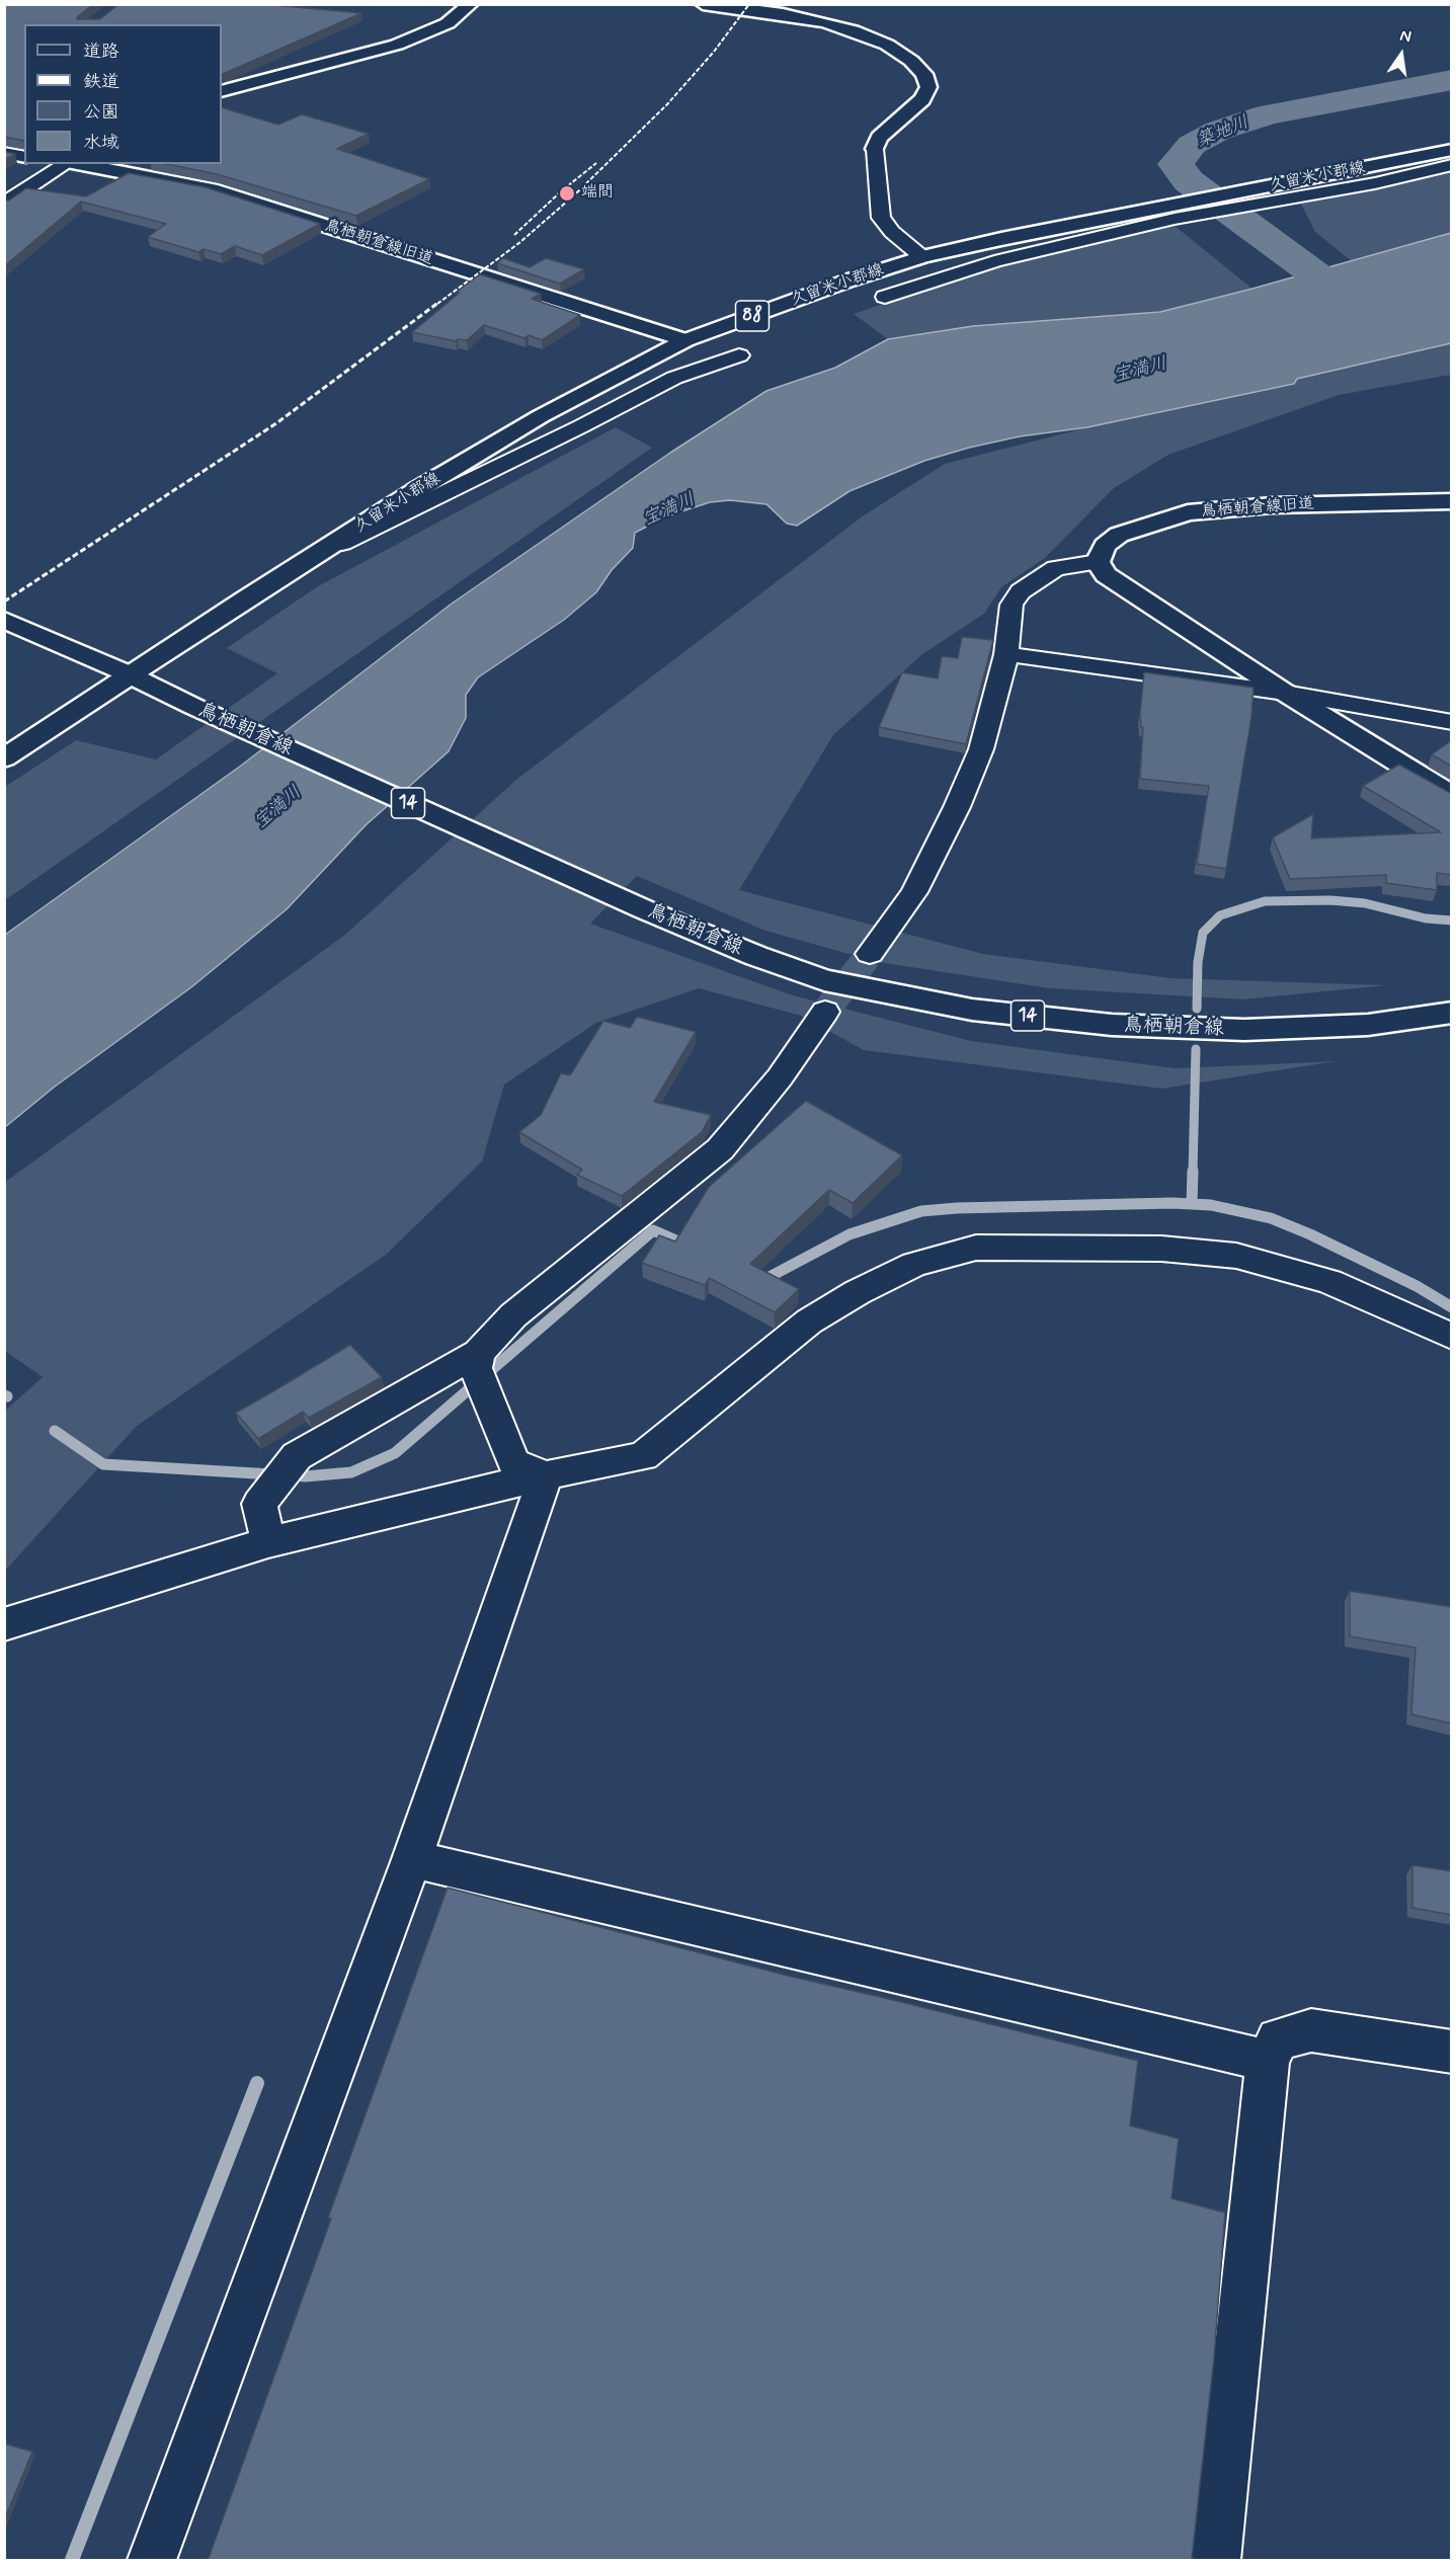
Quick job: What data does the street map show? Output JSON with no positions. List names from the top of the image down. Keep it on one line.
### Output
{"streets":{"main road":["久留米小郡線","鳥栖朝倉線旧道","88","鳥栖朝倉線","14"]},"crossings":[["久留米小郡線","鳥栖朝倉線旧道"],["久留米小郡線","鳥栖朝倉線"]],"water":["築地川","宝満川"],"places":["端間"],"legend":["道路","鉄道","公園","水域"],"north":"top"}
